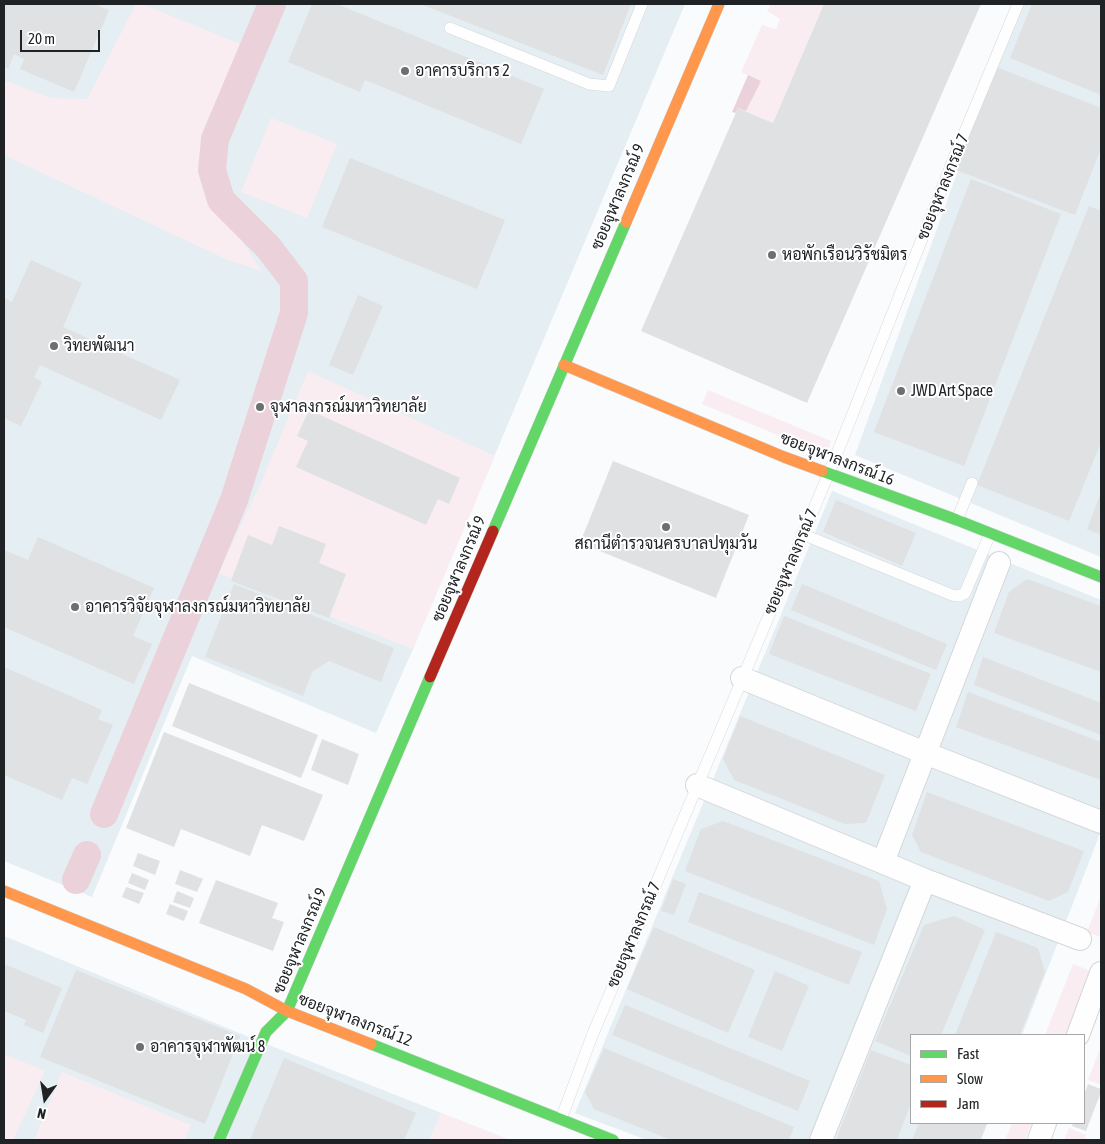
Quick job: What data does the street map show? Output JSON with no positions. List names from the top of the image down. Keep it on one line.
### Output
{"streets":{"street":["ซอยจุฬาลงกรณ์ 9","ซอยจุฬาลงกรณ์ 16","ซอยจุฬาลงกรณ์ 12"],"lane":["ซอยจุฬาลงกรณ์ 7"]},"crossings":[["ซอยจุฬาลงกรณ์ 7","ซอยจุฬาลงกรณ์ 16"],["ซอยจุฬาลงกรณ์ 7","ซอยจุฬาลงกรณ์ 12"],["ซอยจุฬาลงกรณ์ 9","ซอยจุฬาลงกรณ์ 16"],["ซอยจุฬาลงกรณ์ 9","ซอยจุฬาลงกรณ์ 12"]],"places":["อาคารบริการ 2","หอพักเรือนวิรัชมิตร","วิทยพัฒนา","JWD Art Space","จุฬาลงกรณ์มหาวิทยาลัย","สถานีตำรวจนครบาลปทุมวัน","อาคารวิจัยจุฬาลงกรณ์มหาวิทยาลัย","อาคารจุฬาพัฒน์ 8"],"legend":["Fast","Slow","Jam"],"scale_bar":"20 m","north":"bottom"}
